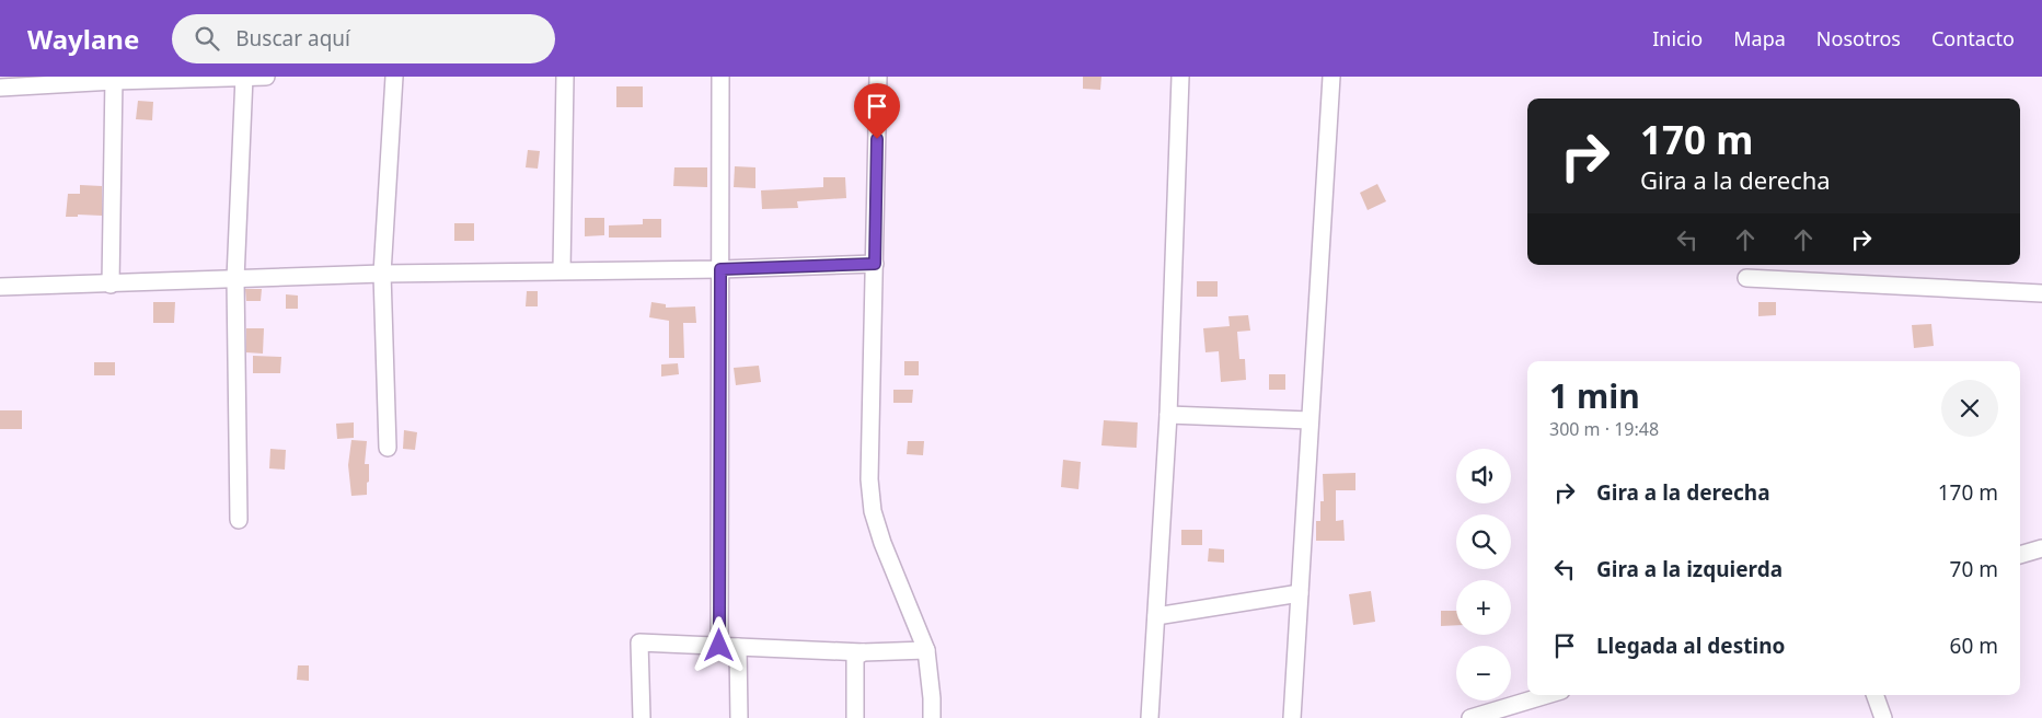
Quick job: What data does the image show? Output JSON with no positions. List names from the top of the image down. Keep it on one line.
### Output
{"page":{"header":"Waylane","search":"Buscar aquí","nav":["Inicio","Mapa","Nosotros","Contacto"],"turn":["170 m","Gira a la derecha"],"heading":["1 min","300 m · 19:48"],"map_buttons":["+","−"],"list":[{"name":"Gira a la derecha","value":"170 m"},{"name":"Gira a la izquierda","value":"70 m"},{"name":"Llegada al destino","value":"60 m"}]}}
